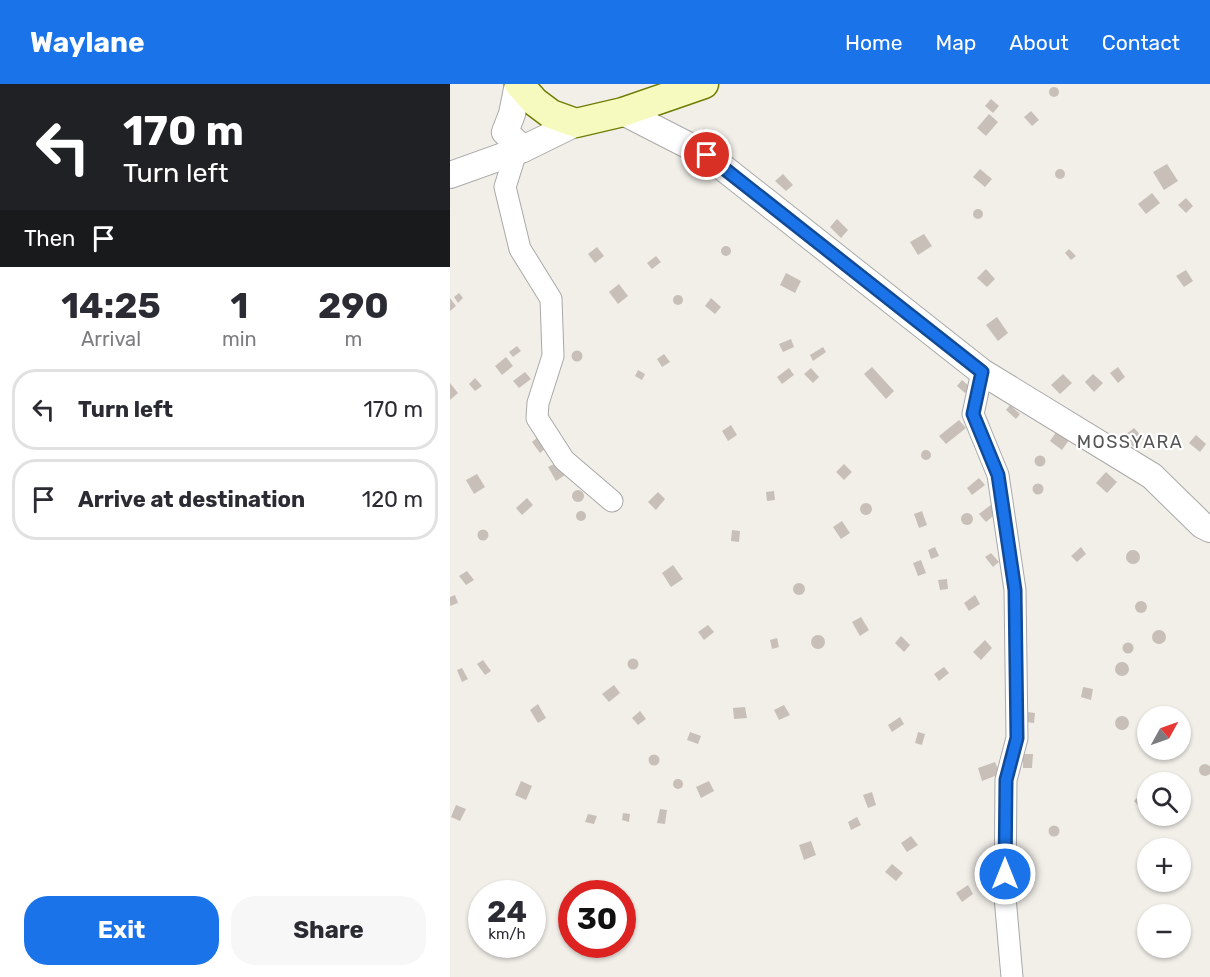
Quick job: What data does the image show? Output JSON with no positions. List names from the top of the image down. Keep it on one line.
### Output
{"districts":["MOSSYARA"],"north":"top right","page":{"header":"Waylane","nav":["Home","Map","About","Contact"],"turn":["170 m","Turn left"],"then":"Then","eta":["14:25","Arrival","1","min","290","m"],"list":[{"name":"Turn left","value":"170 m"},{"name":"Arrive at destination","value":"120 m"}],"map_buttons":["+","−"],"speed":"24 km/h","limit":"30","buttons":["Exit","Share"]}}
